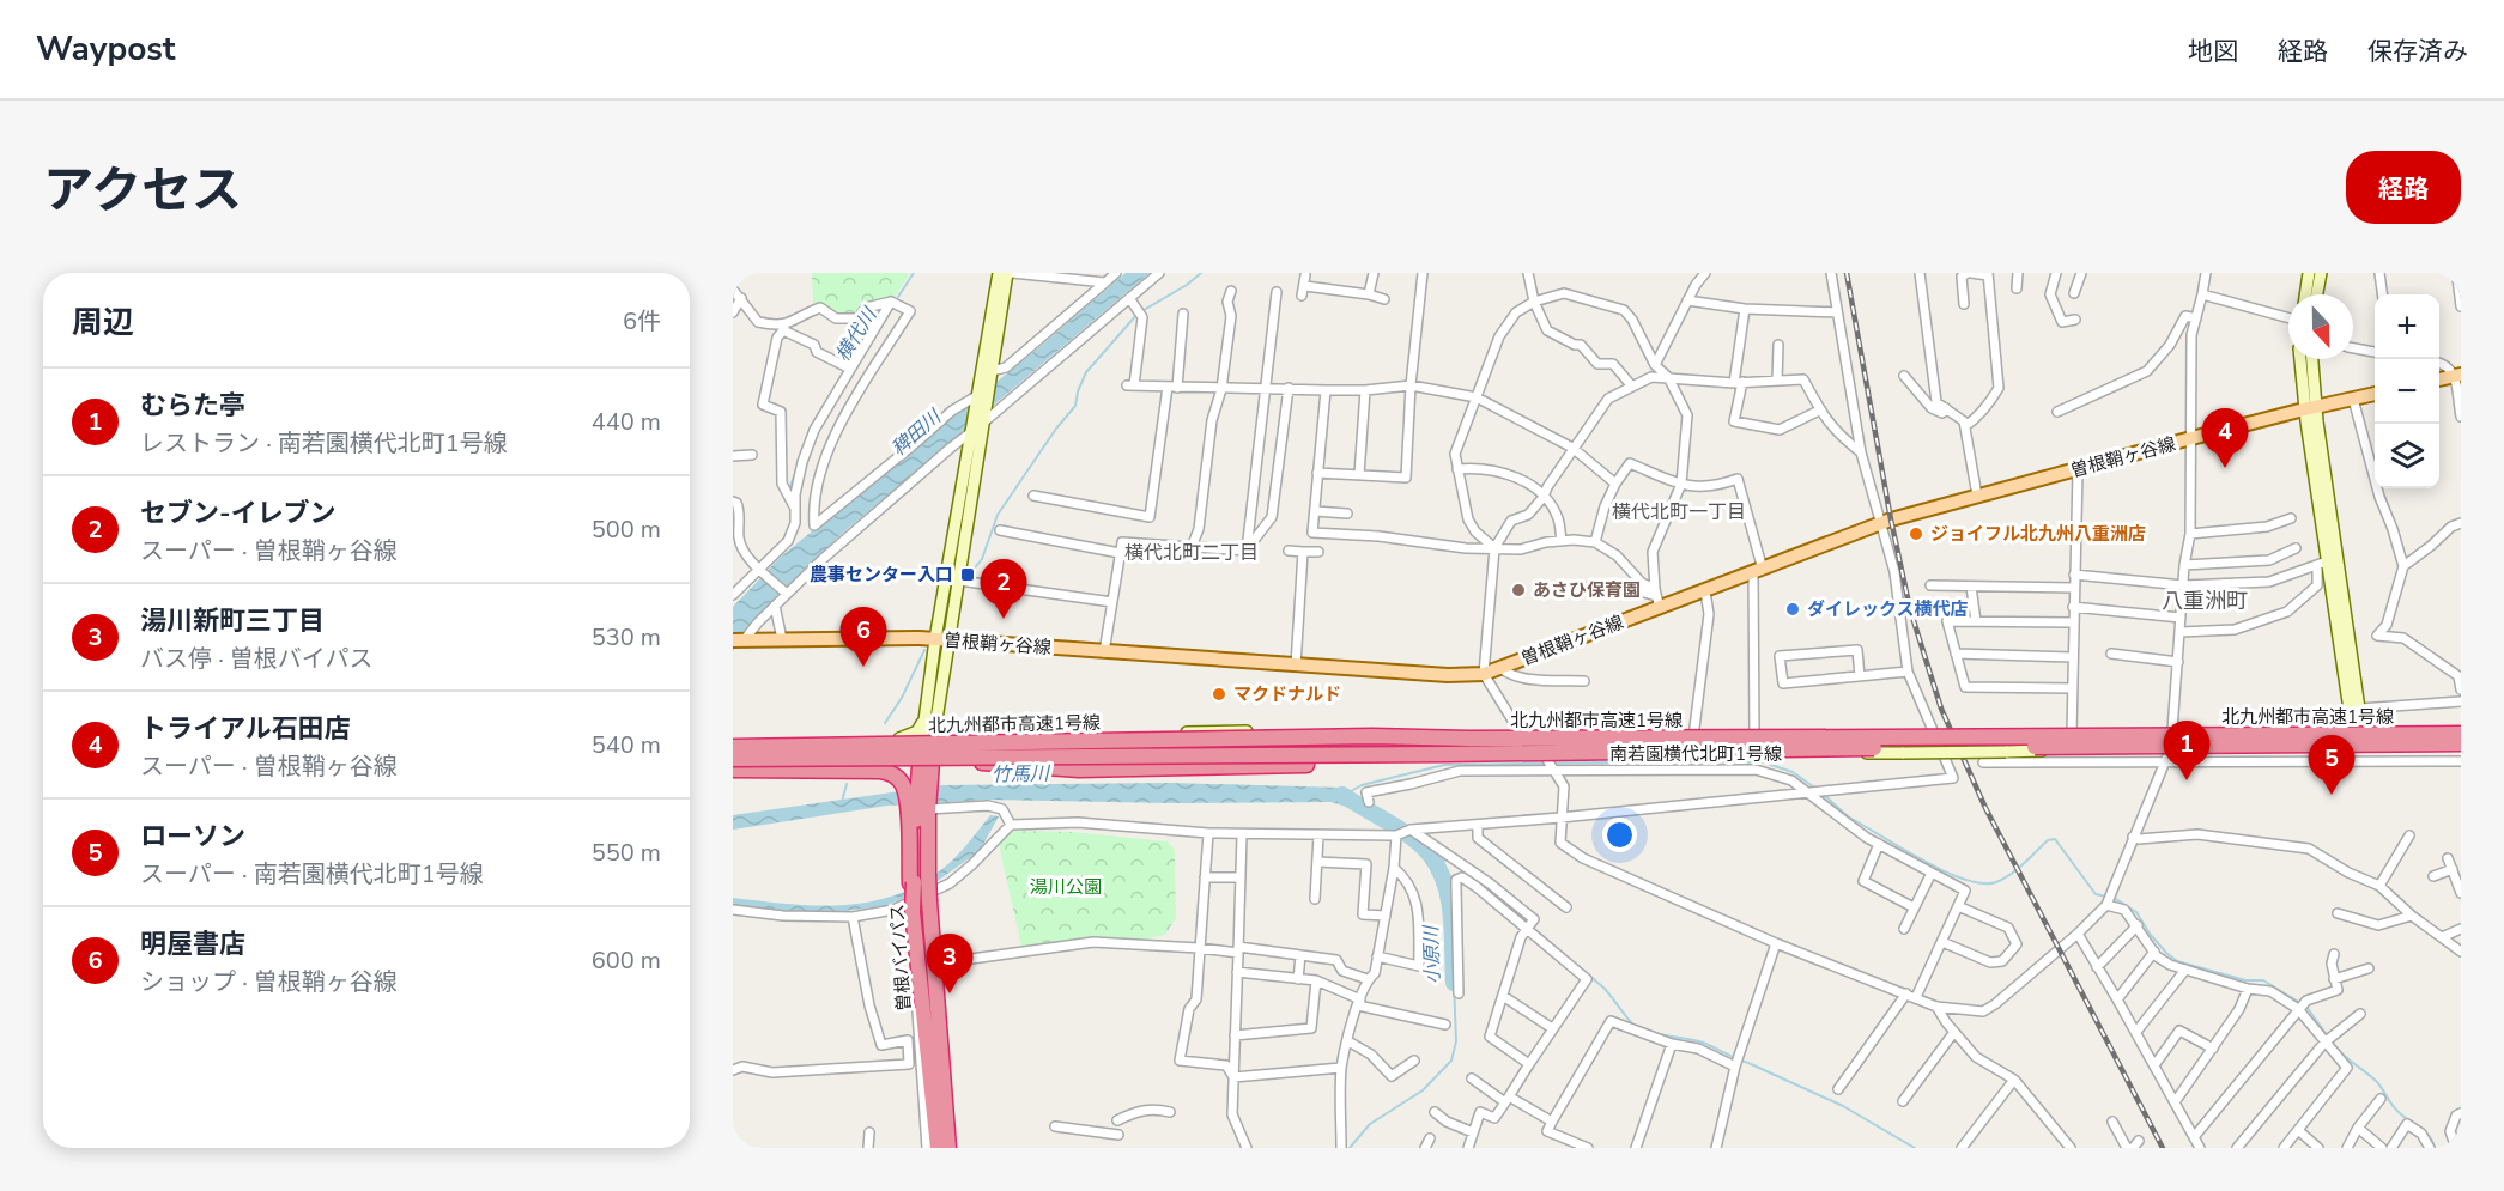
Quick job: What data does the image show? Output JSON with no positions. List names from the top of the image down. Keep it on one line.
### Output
{"streets":{"highway":["北九州都市高速1号線","曽根バイパス"],"main road":["曽根鞘ヶ谷線"],"street":["南若園横代北町1号線"]},"crossings":[["北九州都市高速1号線","南若園横代北町1号線"],["南若園横代北町1号線","曽根バイパス"]],"districts":["横代北町一丁目","横代北町二丁目","八重洲町"],"water":["横代川","稗田川","竹馬川","小原川"],"parks":["湯川公園"],"places":{"other":["ジョイフル北九州八重洲店","あさひ保育園","ダイレックス横代店","マクドナルド"],"transit":["農事センター入口"]},"north":"bottom","page":{"header":"Waypost","nav":["地図","経路","保存済み"],"title":"アクセス","buttons":"経路","heading":["周辺","6件"],"map_buttons":["+","−"],"list":[{"mark":"1","name":"むらた亭","note":"レストラン · 南若園横代北町1号線","value":"440 m"},{"mark":"2","name":"セブン-イレブン","note":"スーパー · 曽根鞘ヶ谷線","value":"500 m"},{"mark":"3","name":"湯川新町三丁目","note":"バス停 · 曽根バイパス","value":"530 m"},{"mark":"4","name":"トライアル石田店","note":"スーパー · 曽根鞘ヶ谷線","value":"540 m"},{"mark":"5","name":"ローソン","note":"スーパー · 南若園横代北町1号線","value":"550 m"},{"mark":"6","name":"明屋書店","note":"ショップ · 曽根鞘ヶ谷線","value":"600 m"}],"pins":["4","2","6","1","5","3"]}}
